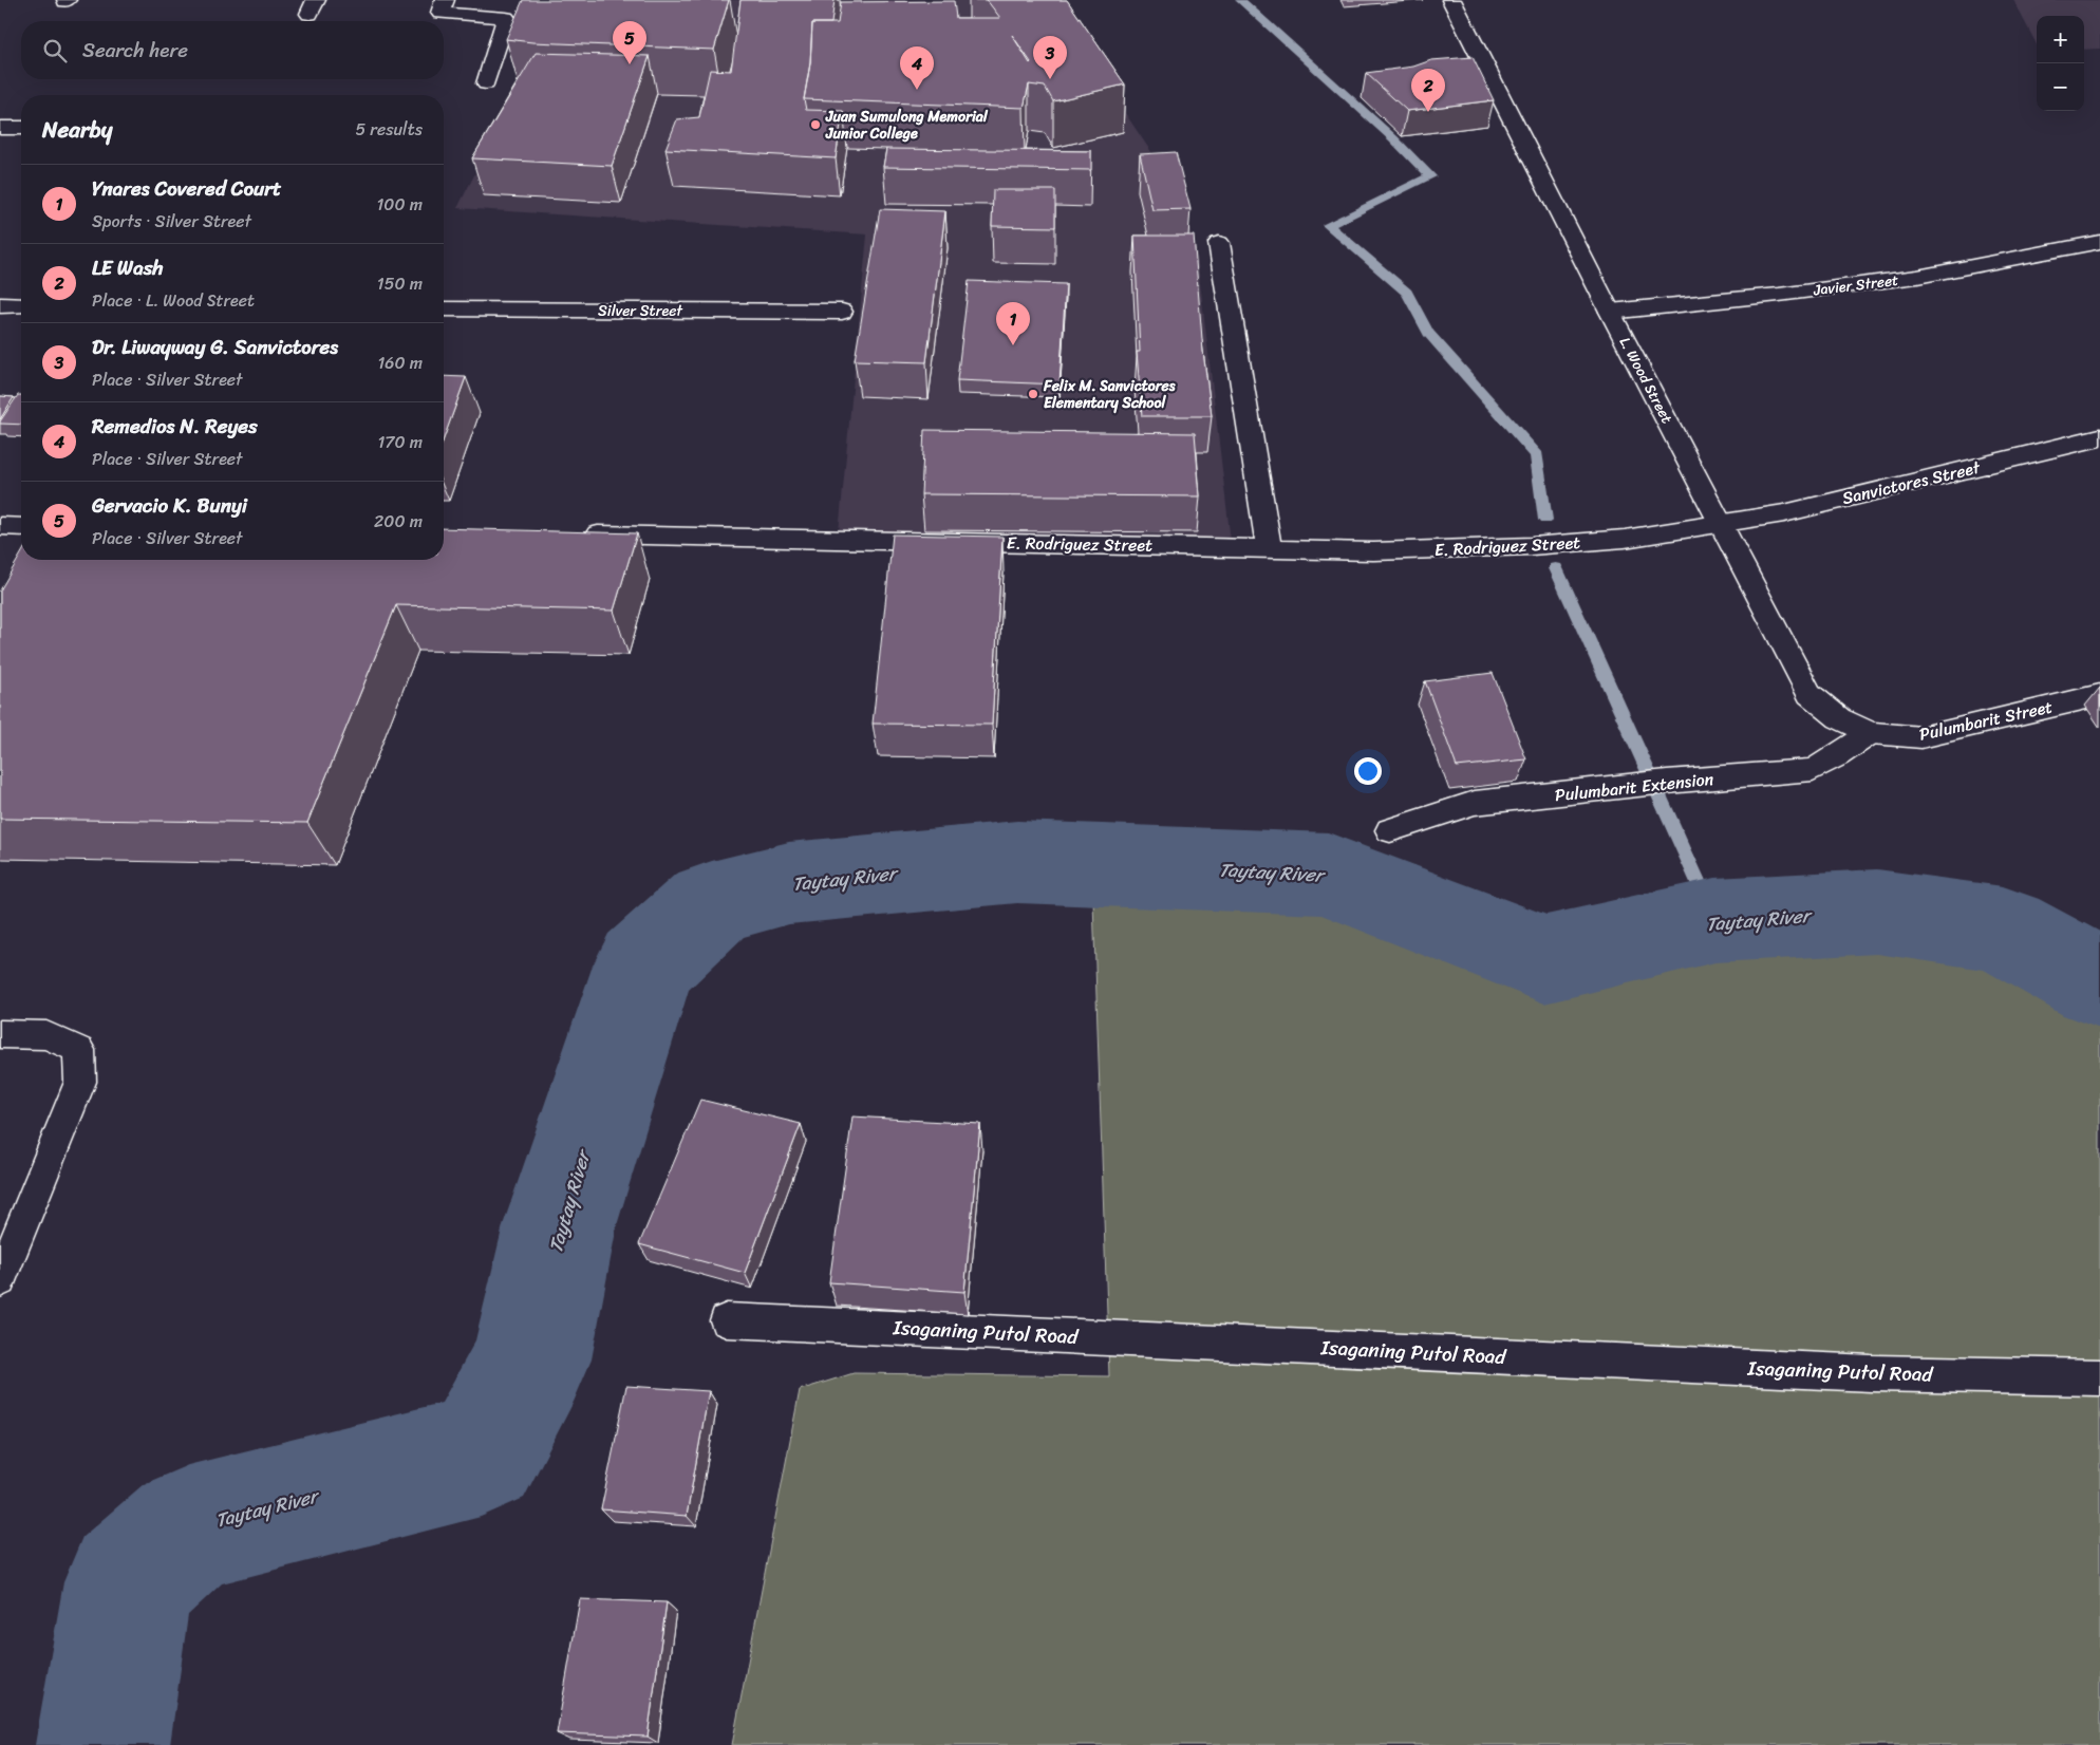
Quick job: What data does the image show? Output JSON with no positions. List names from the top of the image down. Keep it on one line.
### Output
{"streets":{"street":["Javier Street","Silver Street","L. Wood Street","Sanvictores Street","E. Rodriguez Street","Pulumbarit Street","Pulumbarit Extension","Isaganing Putol Road"]},"crossings":[["Javier Street","L. Wood Street"],["L. Wood Street","Sanvictores Street"],["L. Wood Street","E. Rodriguez Street"],["L. Wood Street","Pulumbarit Street"],["L. Wood Street","Pulumbarit Extension"],["Sanvictores Street","E. Rodriguez Street"],["Pulumbarit Street","Pulumbarit Extension"]],"water":["Taytay River"],"places":["Juan Sumulong Memorial Junior College","Felix M. Sanvictores Elementary School"],"page":{"map_buttons":["+","−"],"pins":["5","3","4","2","1"],"search":"Search here","heading":["Nearby","5 results"],"list":[{"mark":"1","name":"Ynares Covered Court","note":"Sports · Silver Street","value":"100 m"},{"mark":"2","name":"LE Wash","note":"Place · L. Wood Street","value":"150 m"},{"mark":"3","name":"Dr. Liwayway G. Sanvictores","note":"Place · Silver Street","value":"160 m"},{"mark":"4","name":"Remedios N. Reyes","note":"Place · Silver Street","value":"170 m"},{"mark":"5","name":"Gervacio K. Bunyi","note":"Place · Silver Street","value":"200 m"}]}}
